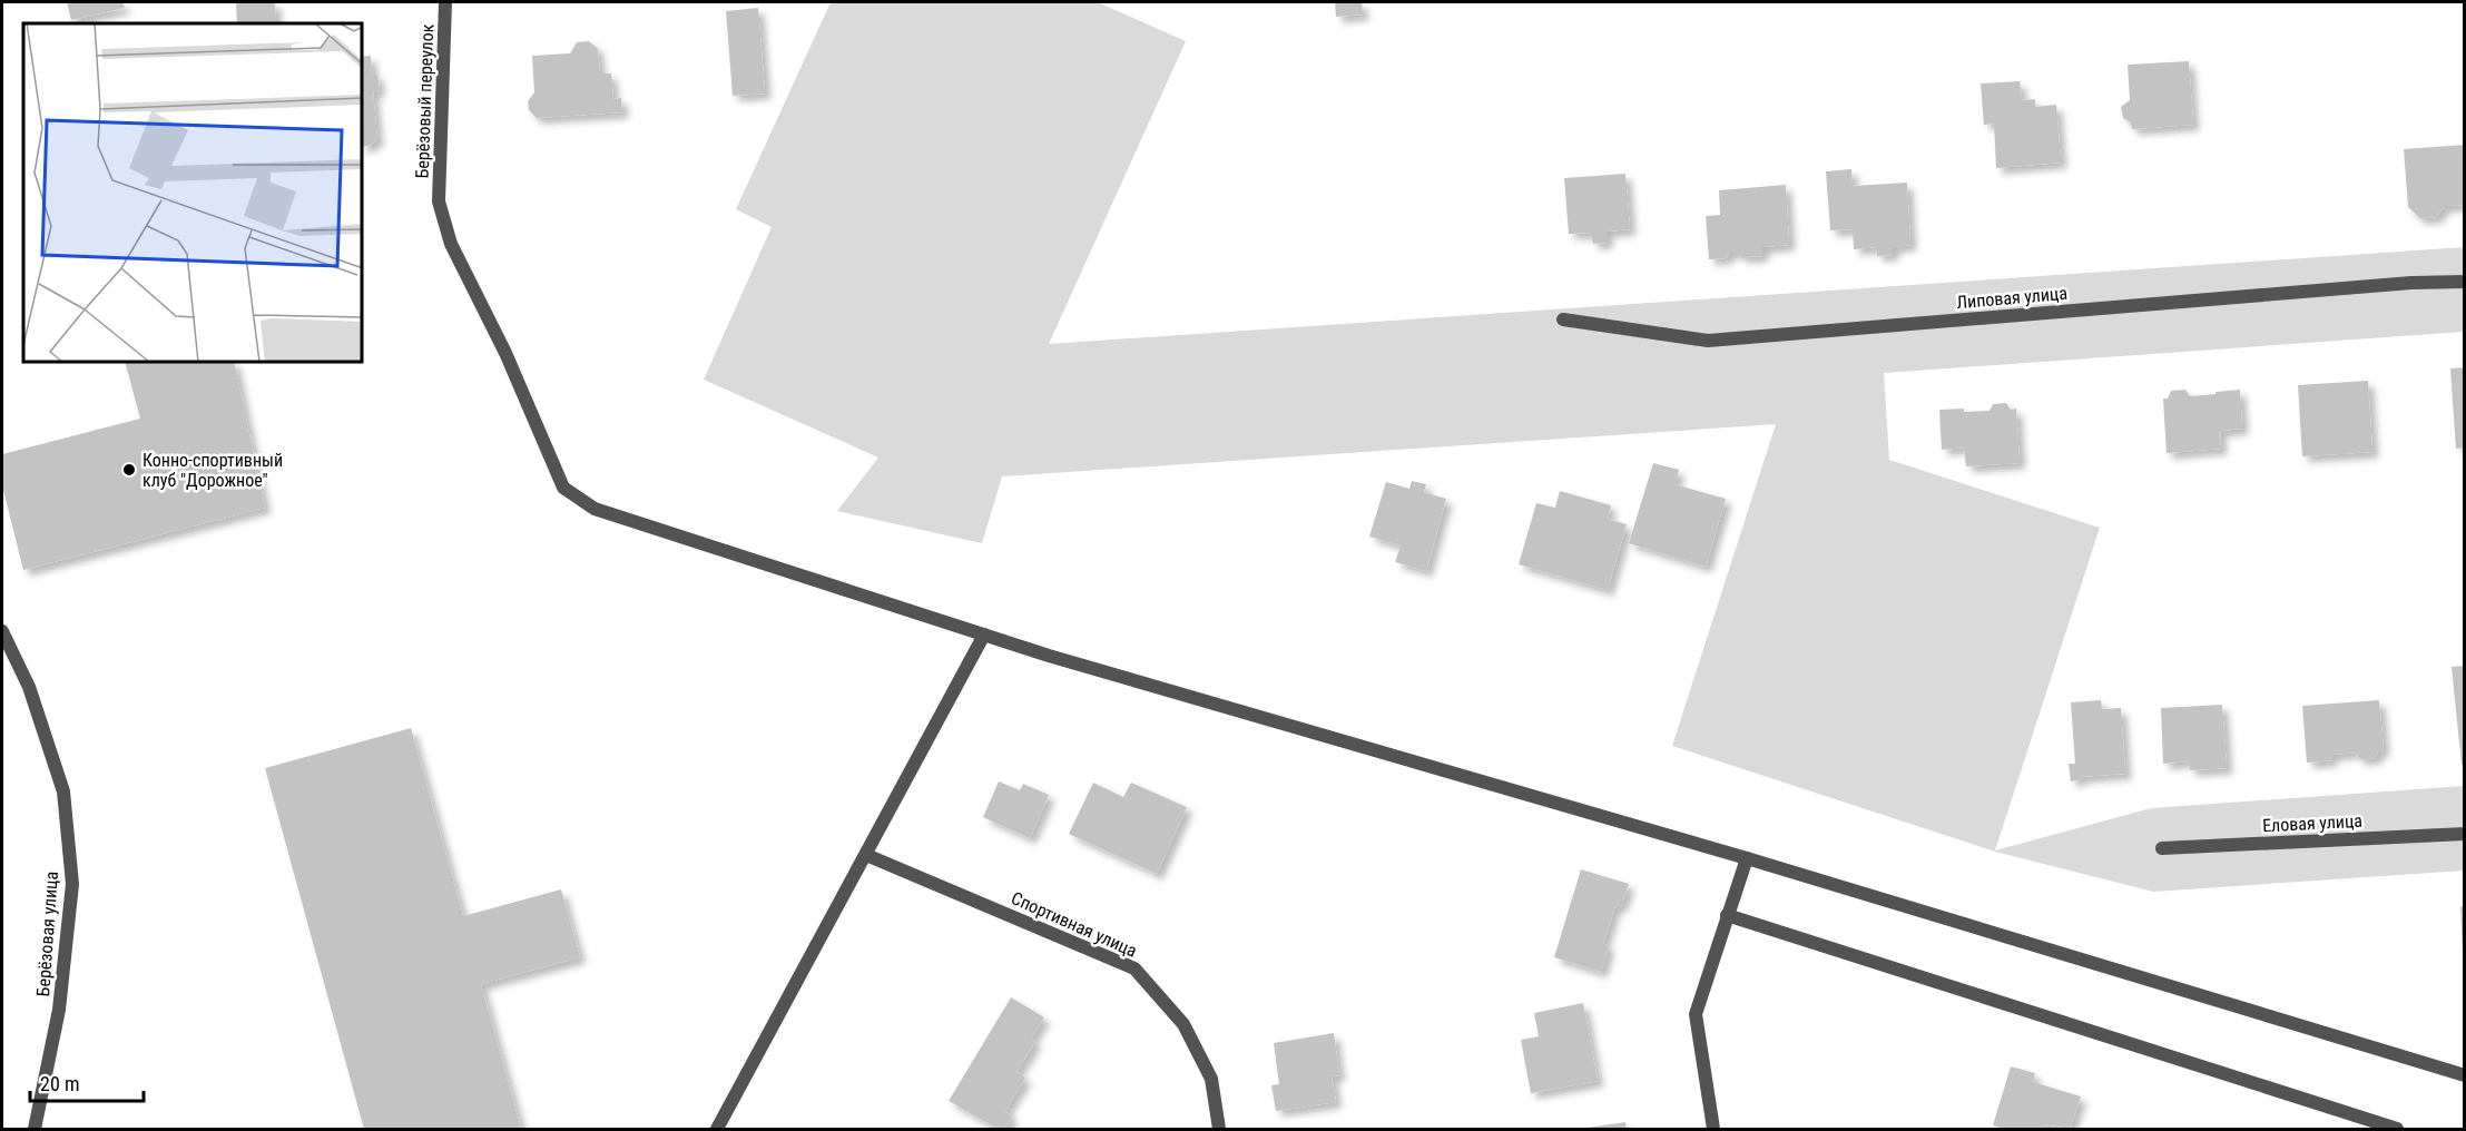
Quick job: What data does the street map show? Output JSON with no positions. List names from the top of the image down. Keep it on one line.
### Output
{"streets":{"street":["Берёзовый переулок","Липовая улица","Еловая улица","Спортивная улица","Берёзовая улица"]},"places":["Конно-спортивный клуб \"Дорожное\""],"scale_bar":"20 m"}
